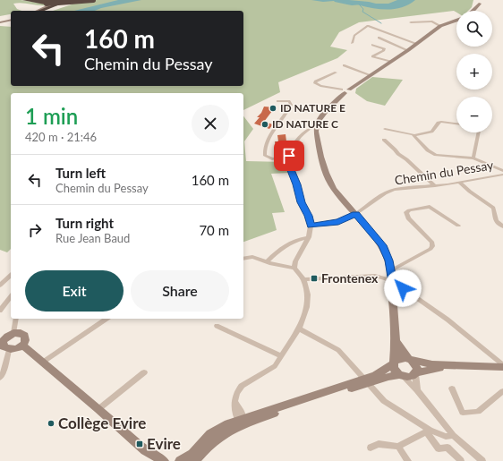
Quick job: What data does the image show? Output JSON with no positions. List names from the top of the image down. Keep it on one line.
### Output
{"streets":{"street":["Chemin du Pessay"]},"places":{"other":["ID NATURE E","ID NATURE C","Collège Evire"],"transit":["Frontenex","Evire"]},"page":{"map_buttons":["+","−"],"turn":["160 m","Chemin du Pessay"],"heading":["1 min","420 m · 21:46"],"list":[{"name":"Turn left","note":"Chemin du Pessay","value":"160 m"},{"name":"Turn right","note":"Rue Jean Baud","value":"70 m"}],"buttons":["Exit","Share"]}}
